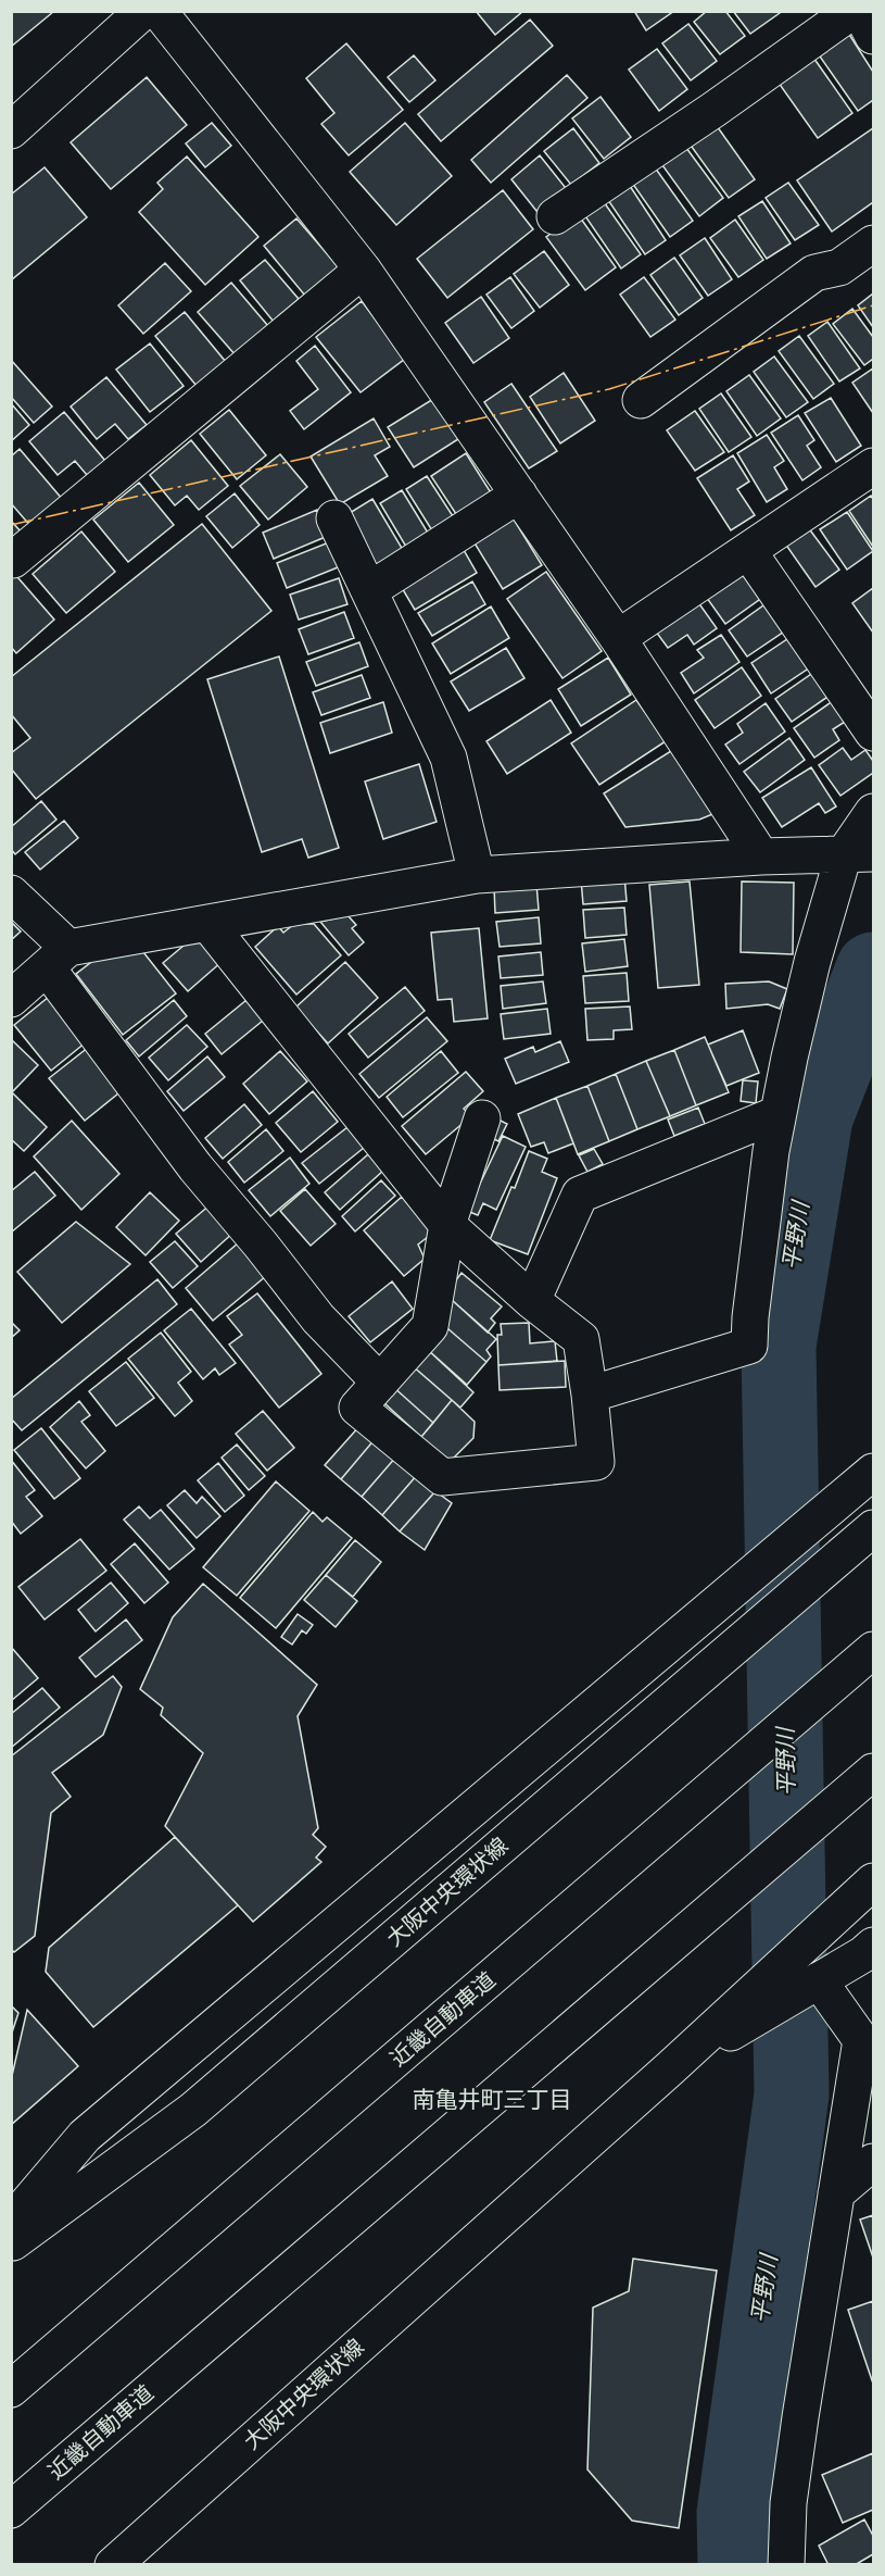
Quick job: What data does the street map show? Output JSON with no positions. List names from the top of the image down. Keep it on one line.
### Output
{"streets":{"main road":["大阪中央環状線","近畿自動車道"]},"districts":["南亀井町三丁目"],"water":["平野川"]}
